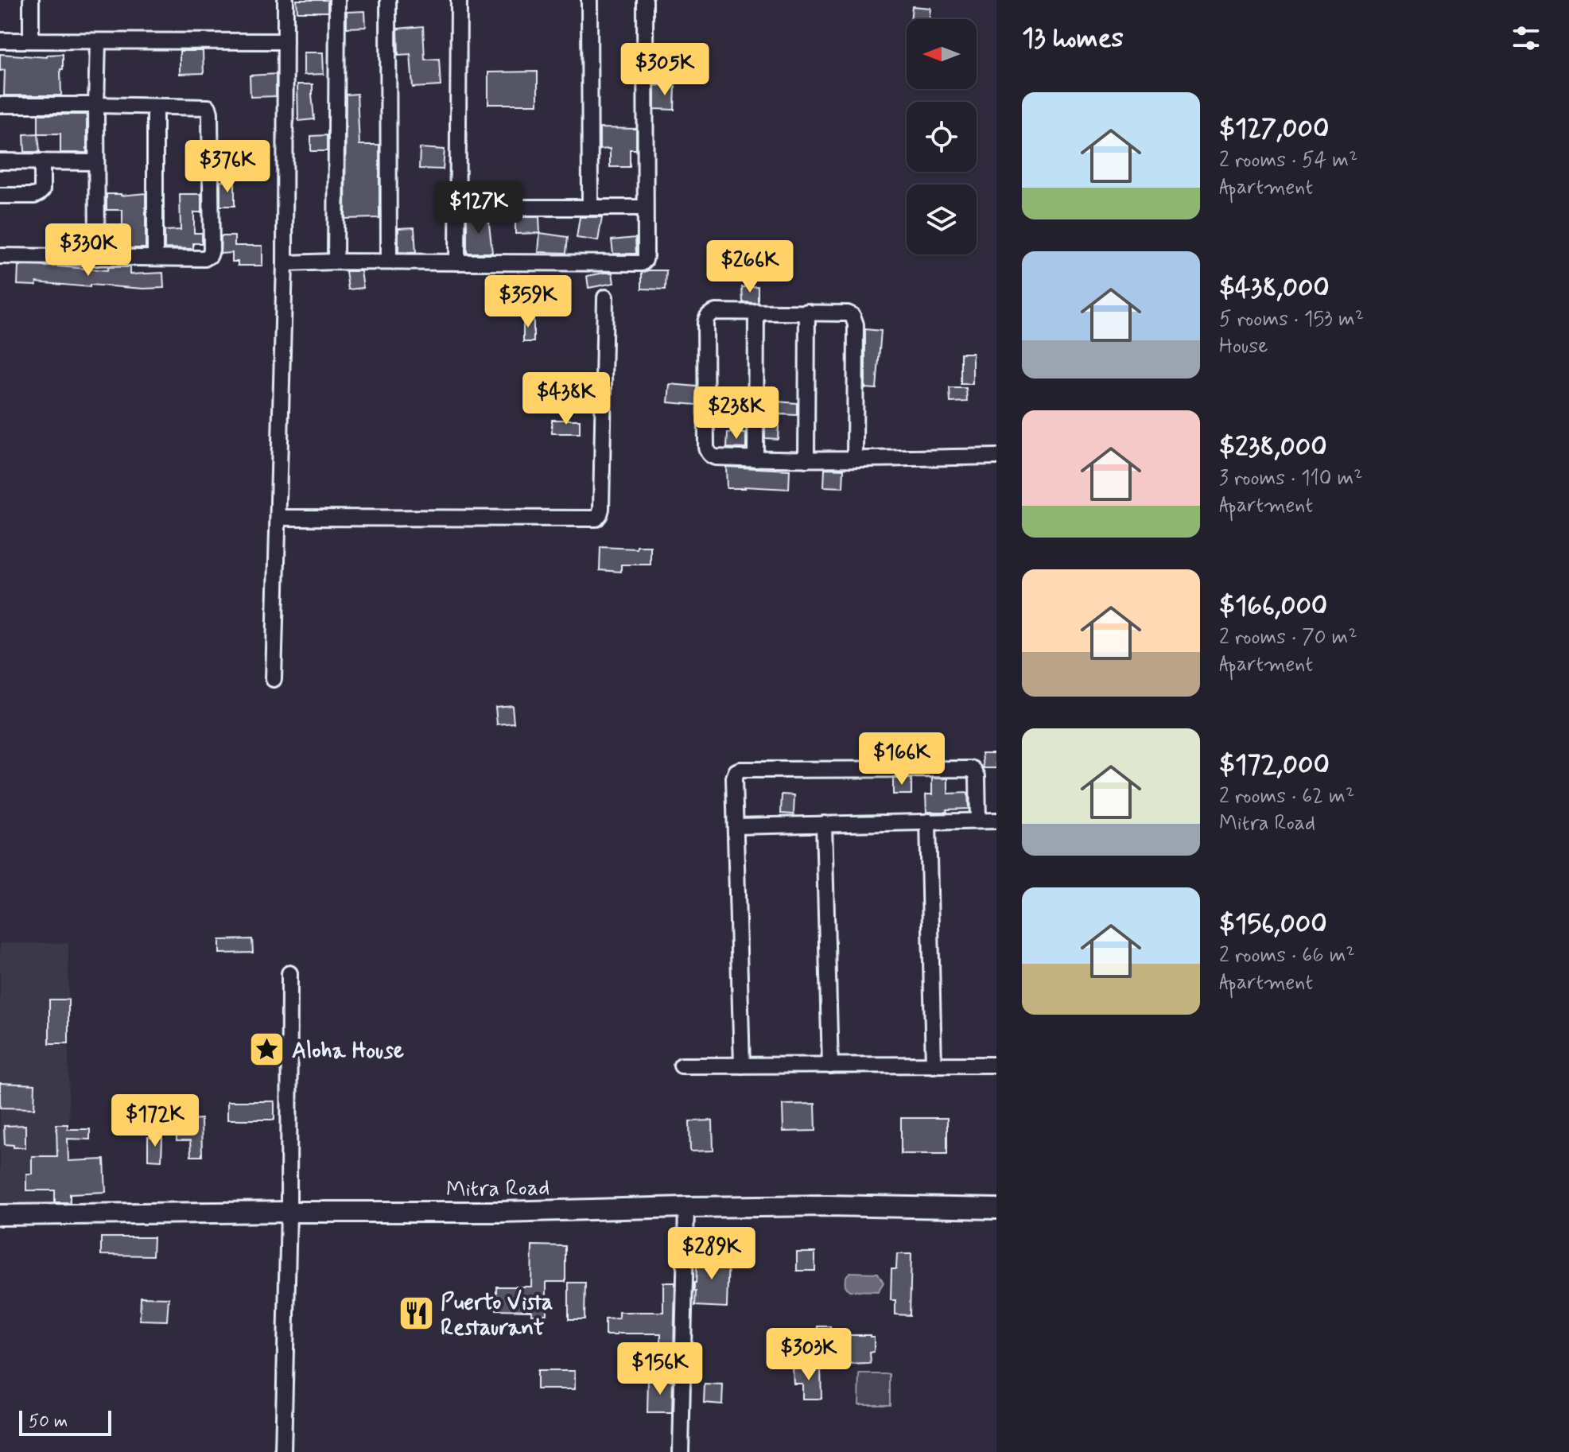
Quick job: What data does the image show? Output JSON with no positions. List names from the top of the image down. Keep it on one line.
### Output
{"streets":{"street":["Mitra Road"]},"places":{"place":["Aloha House"],"restaurant":["Puerto Vista Restaurant"]},"scale_bar":"50 m","north":"left","page":{"heading":"13 homes","price":["$305K","$376K","$127K","$330K","$266K","$359K","$438K","$238K","$166K","$172K","$289K","$303K","$156K"],"list":[{"name":"$127,000","note":"2 rooms · 54 m² · Apartment"},{"name":"$438,000","note":"5 rooms · 153 m² · House"},{"name":"$238,000","note":"3 rooms · 110 m² · Apartment"},{"name":"$166,000","note":"2 rooms · 70 m² · Apartment"},{"name":"$172,000","note":"2 rooms · 62 m² · Mitra Road"},{"name":"$156,000","note":"2 rooms · 66 m² · Apartment"}],"scale":"50 m"}}
